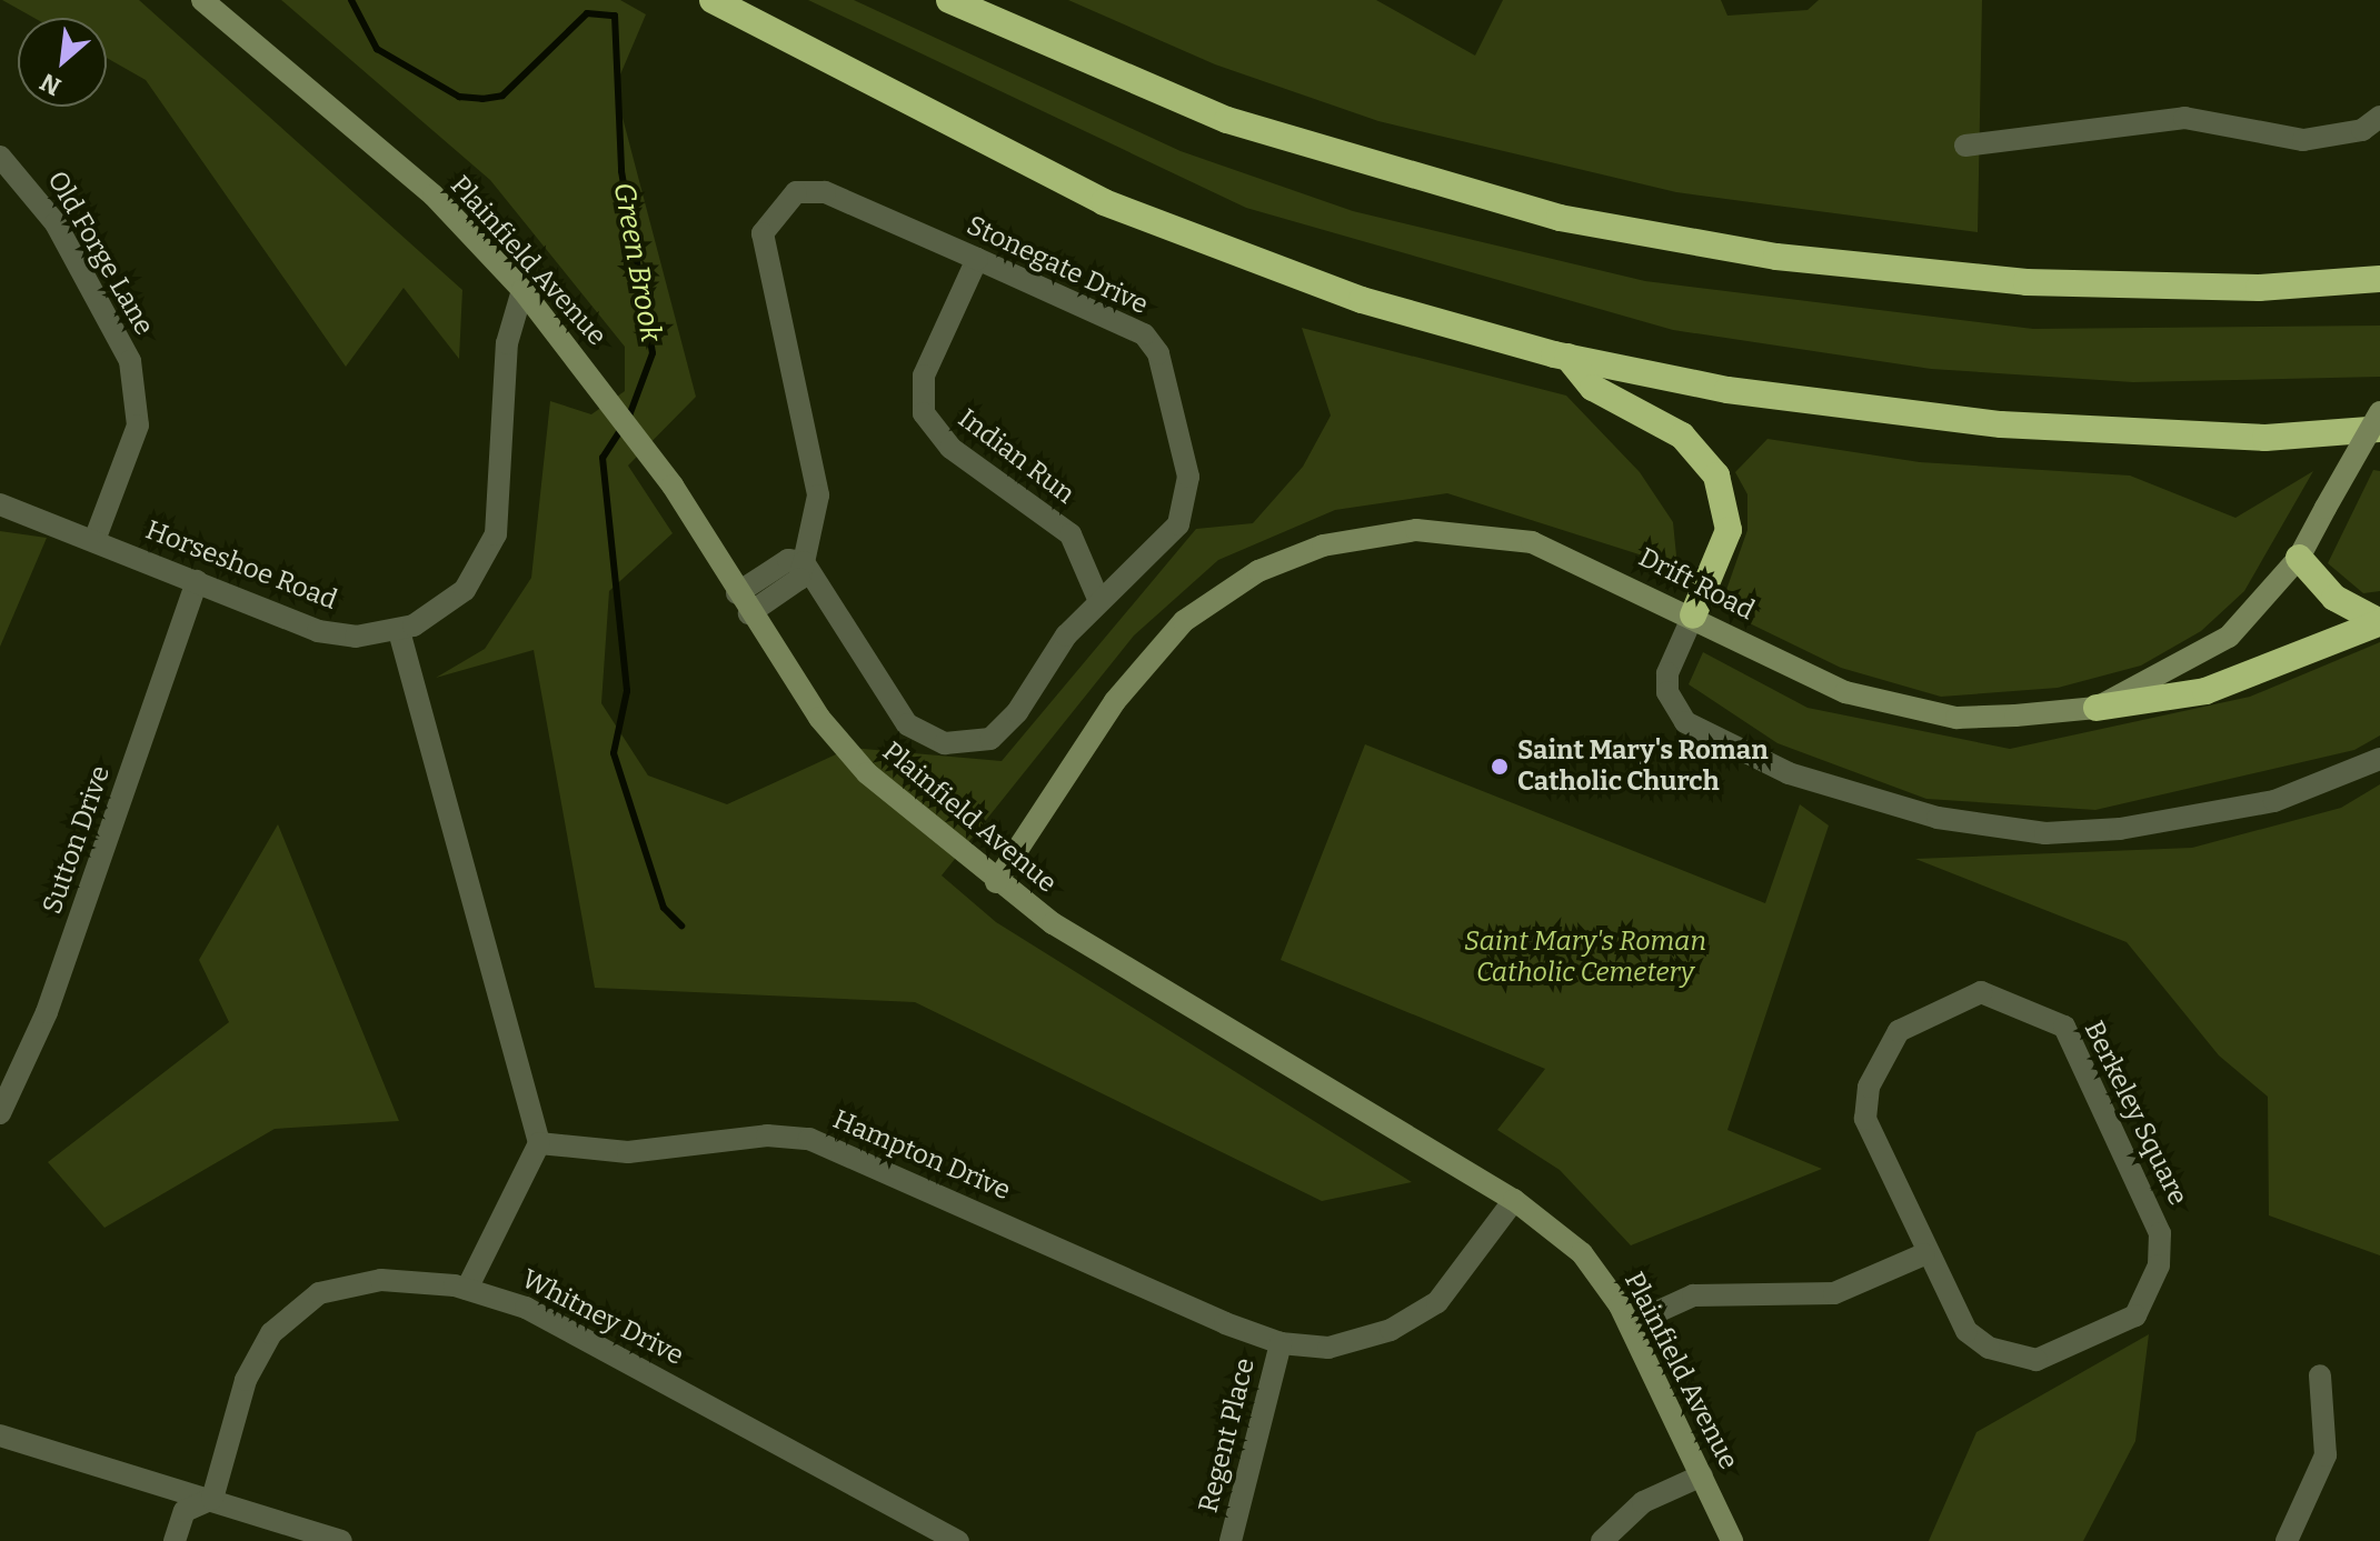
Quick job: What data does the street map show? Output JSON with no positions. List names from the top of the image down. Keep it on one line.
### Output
{"streets":{"main road":["Plainfield Avenue","Drift Road"],"street":["Old Forge Lane","Stonegate Drive","Indian Run","Horseshoe Road","Sutton Drive","Berkeley Square","Hampton Drive","Whitney Drive","Regent Place"]},"crossings":[["Old Forge Lane","Horseshoe Road"],["Plainfield Avenue","Drift Road"],["Plainfield Avenue","Hampton Drive"],["Stonegate Drive","Indian Run"],["Horseshoe Road","Sutton Drive"],["Hampton Drive","Regent Place"]],"water":["Green Brook"],"parks":["Saint Mary's Roman Catholic Cemetery"],"places":["Saint Mary's Roman Catholic Church"],"north":"bottom left"}
